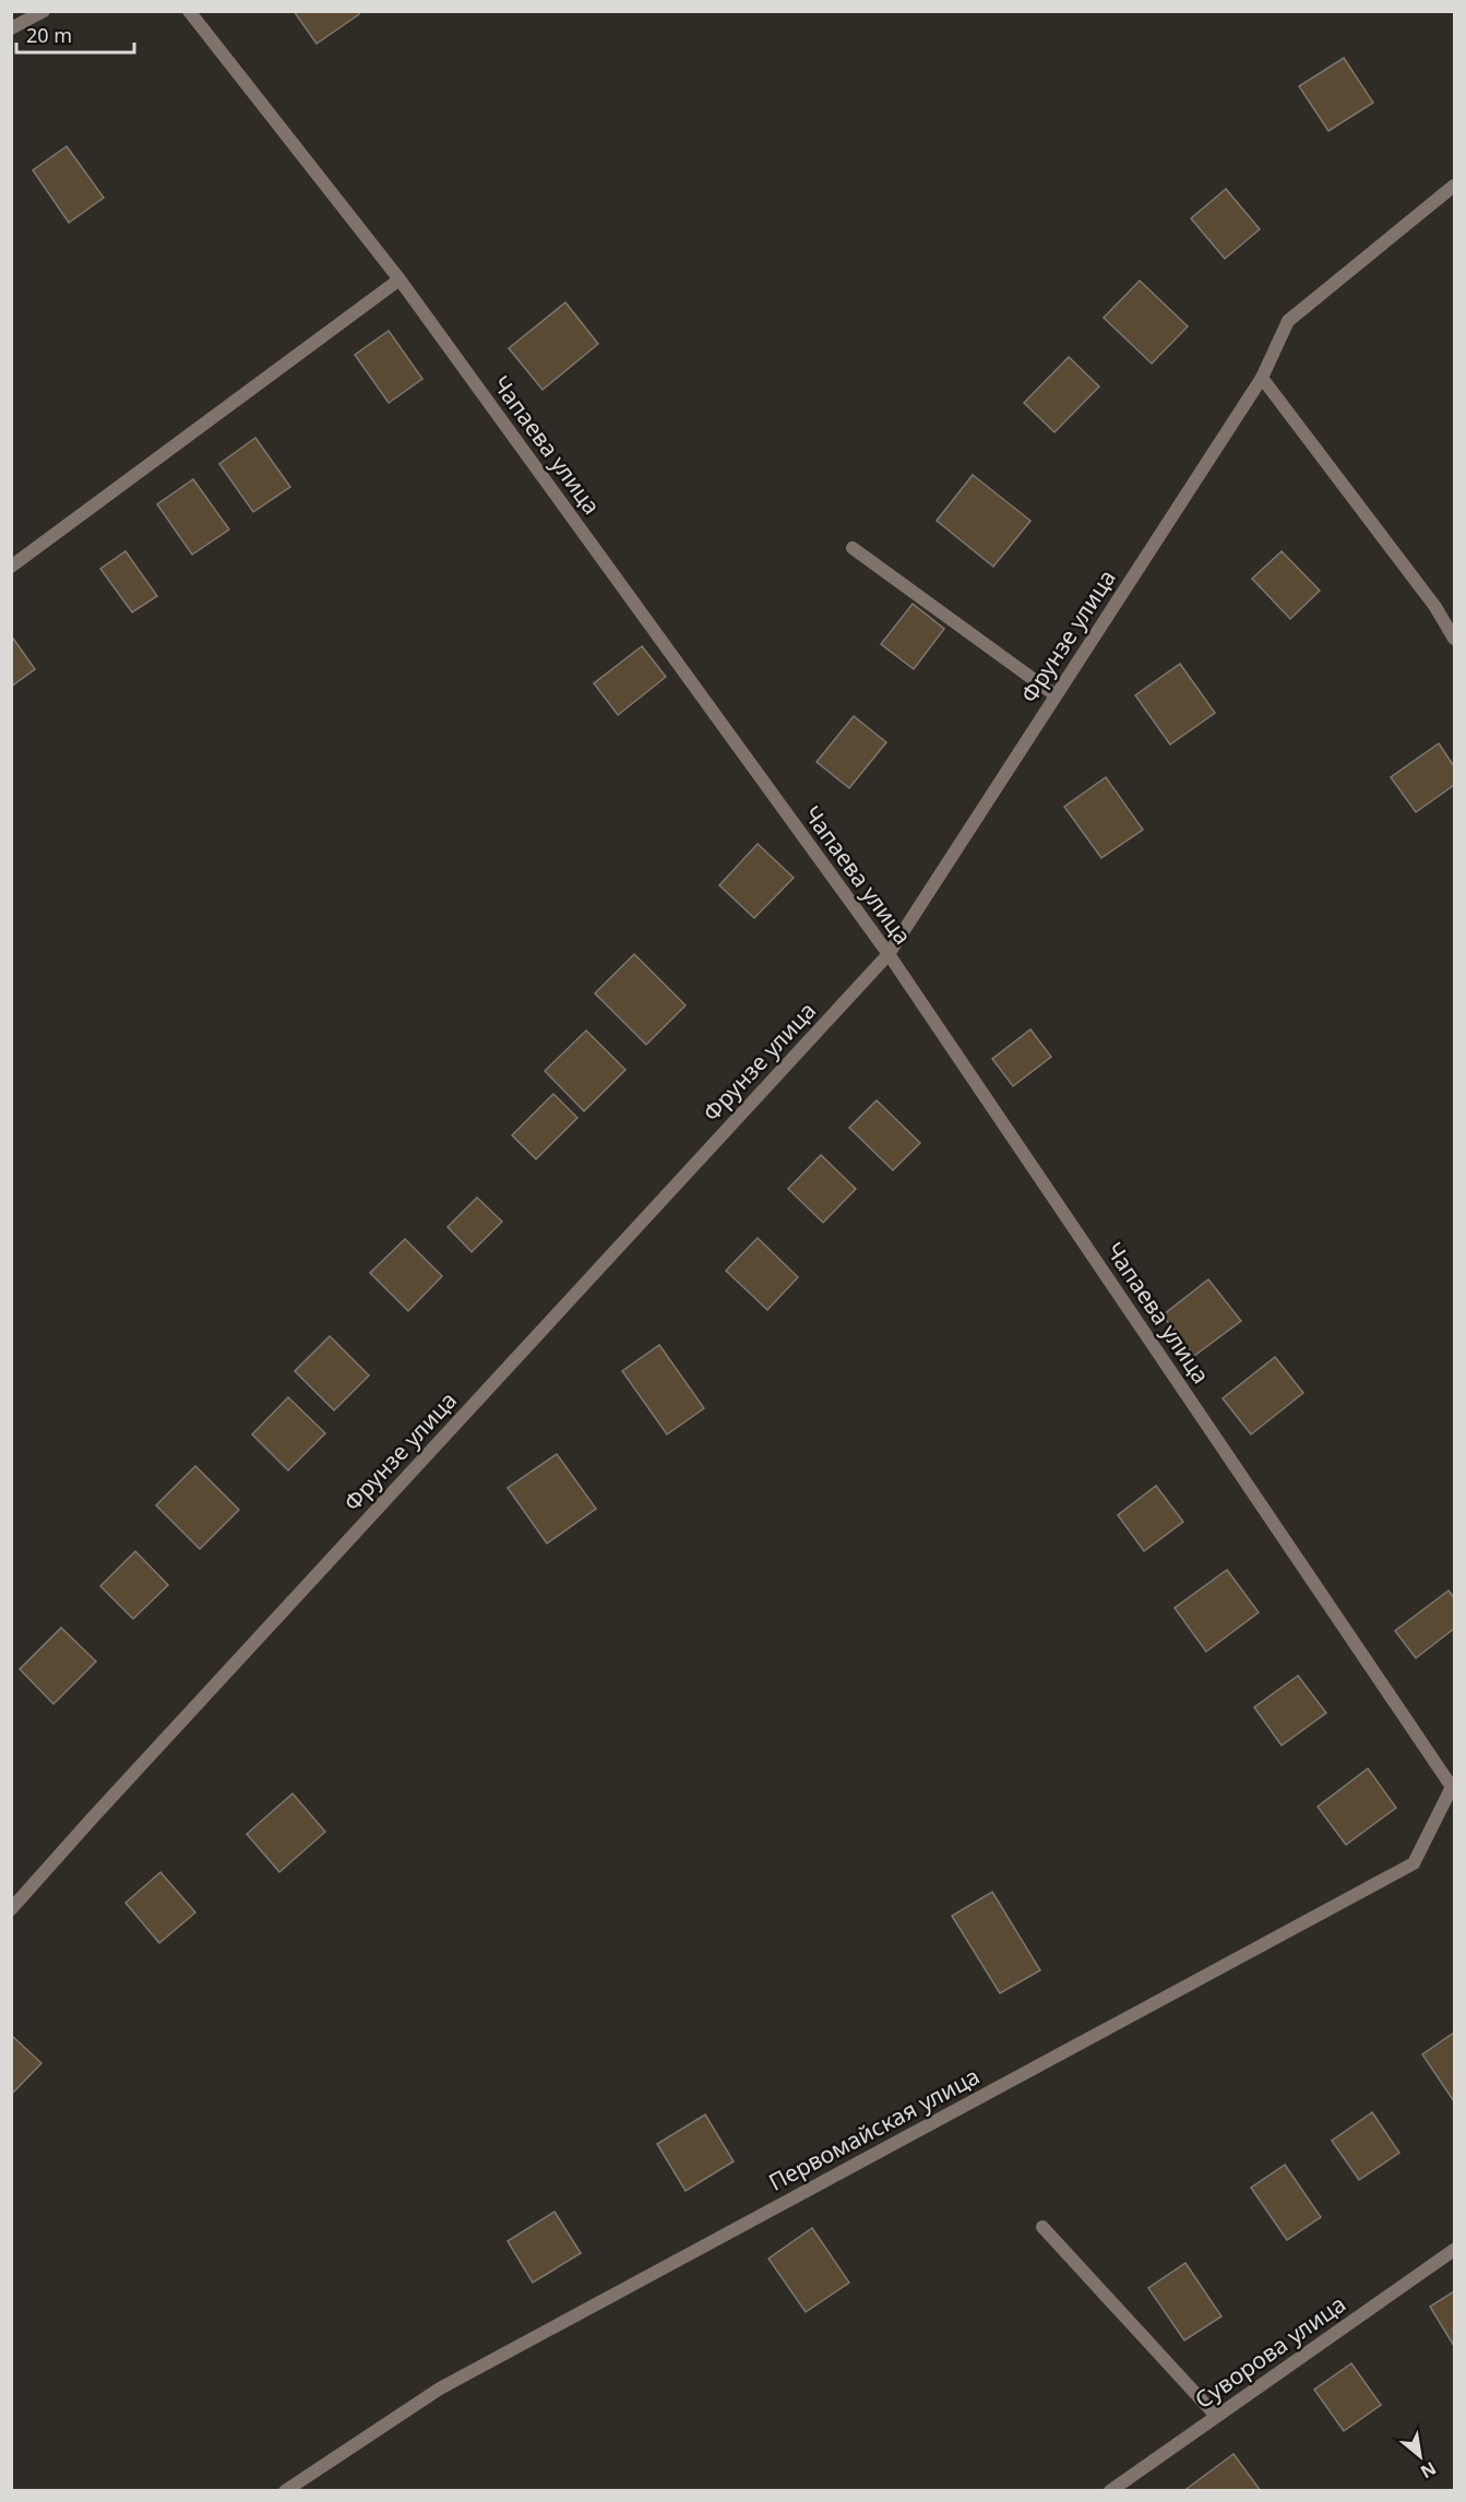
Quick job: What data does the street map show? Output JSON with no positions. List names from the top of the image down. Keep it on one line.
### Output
{"streets":{"street":["Чапаева улица","Фрунзе улица","Первомайская улица","Суворова улица"]},"crossings":[["Чапаева улица","Фрунзе улица"],["Чапаева улица","Первомайская улица"]],"scale_bar":"20 m","north":"bottom right"}
